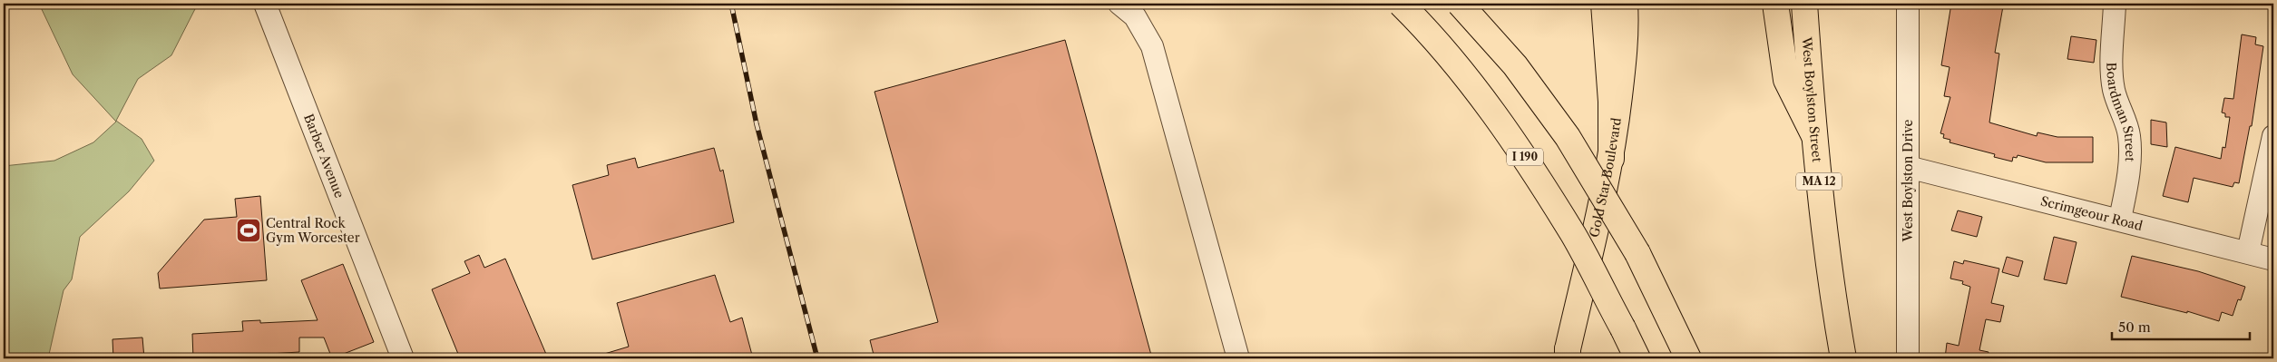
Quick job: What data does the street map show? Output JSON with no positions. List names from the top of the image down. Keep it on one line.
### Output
{"streets":{"main road":["West Boylston Street","I 190","Gold Star Boulevard","MA 12"],"street":["Boardman Street","Barber Avenue","West Boylston Drive","Scrimgeour Road"]},"crossings":[["Boardman Street","Scrimgeour Road"],["West Boylston Drive","Scrimgeour Road"]],"places":{"sports":["Central Rock Gym Worcester"]},"scale_bar":"50 m"}
